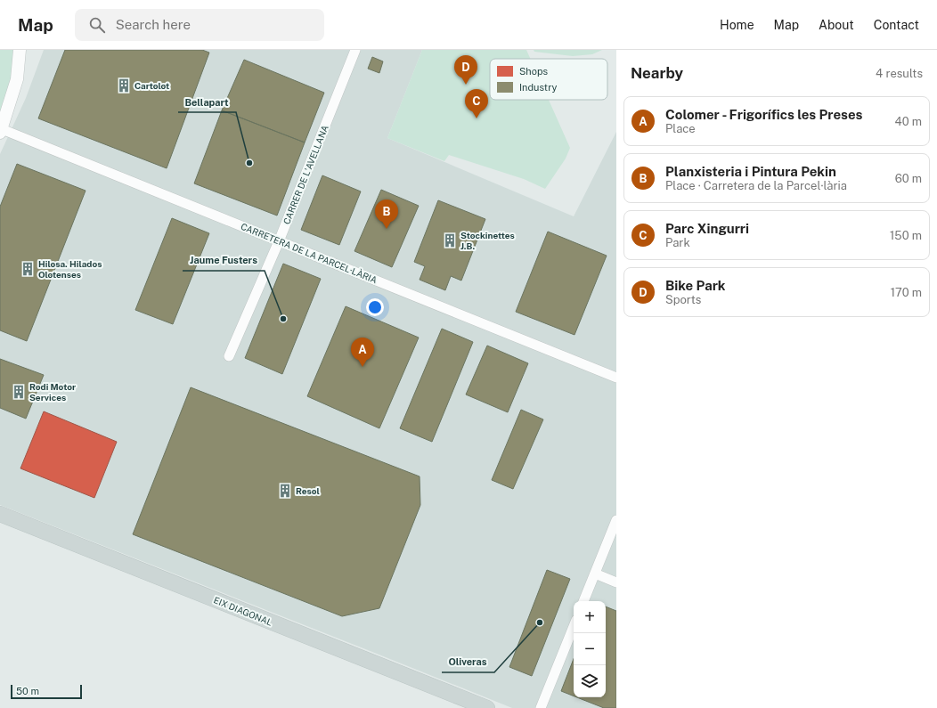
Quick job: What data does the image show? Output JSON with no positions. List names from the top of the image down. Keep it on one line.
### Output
{"streets":{"main road":["EIX DIAGONAL"],"street":["CARRER DE L'AVELLANA","CARRETERA DE LA PARCEL·LÀRIA"]},"crossings":[["CARRER DE L'AVELLANA","CARRETERA DE LA PARCEL·LÀRIA"]],"places":{"building":["Cartolot","Stockinettes J.B.","Hilosa. Hilados Olotenses","Rodi Motor Services","Resol"],"other":["Bellapart","Jaume Fusters","Oliveras"]},"legend":["Shops","Industry"],"scale_bar":"50 m","page":{"header":"Map","search":"Search here","nav":["Home","Map","About","Contact"],"heading":["Nearby","4 results"],"pins":["D","C","B","A"],"list":[{"mark":"A","name":"Colomer - Frigorífics les Preses","note":"Place","value":"40 m"},{"mark":"B","name":"Planxisteria i Pintura Pekin","note":"Place · Carretera de la Parcel·lària","value":"60 m"},{"mark":"C","name":"Parc Xingurri","note":"Park","value":"150 m"},{"mark":"D","name":"Bike Park","note":"Sports","value":"170 m"}],"map_buttons":["+","−"],"scale":"50 m"}}
